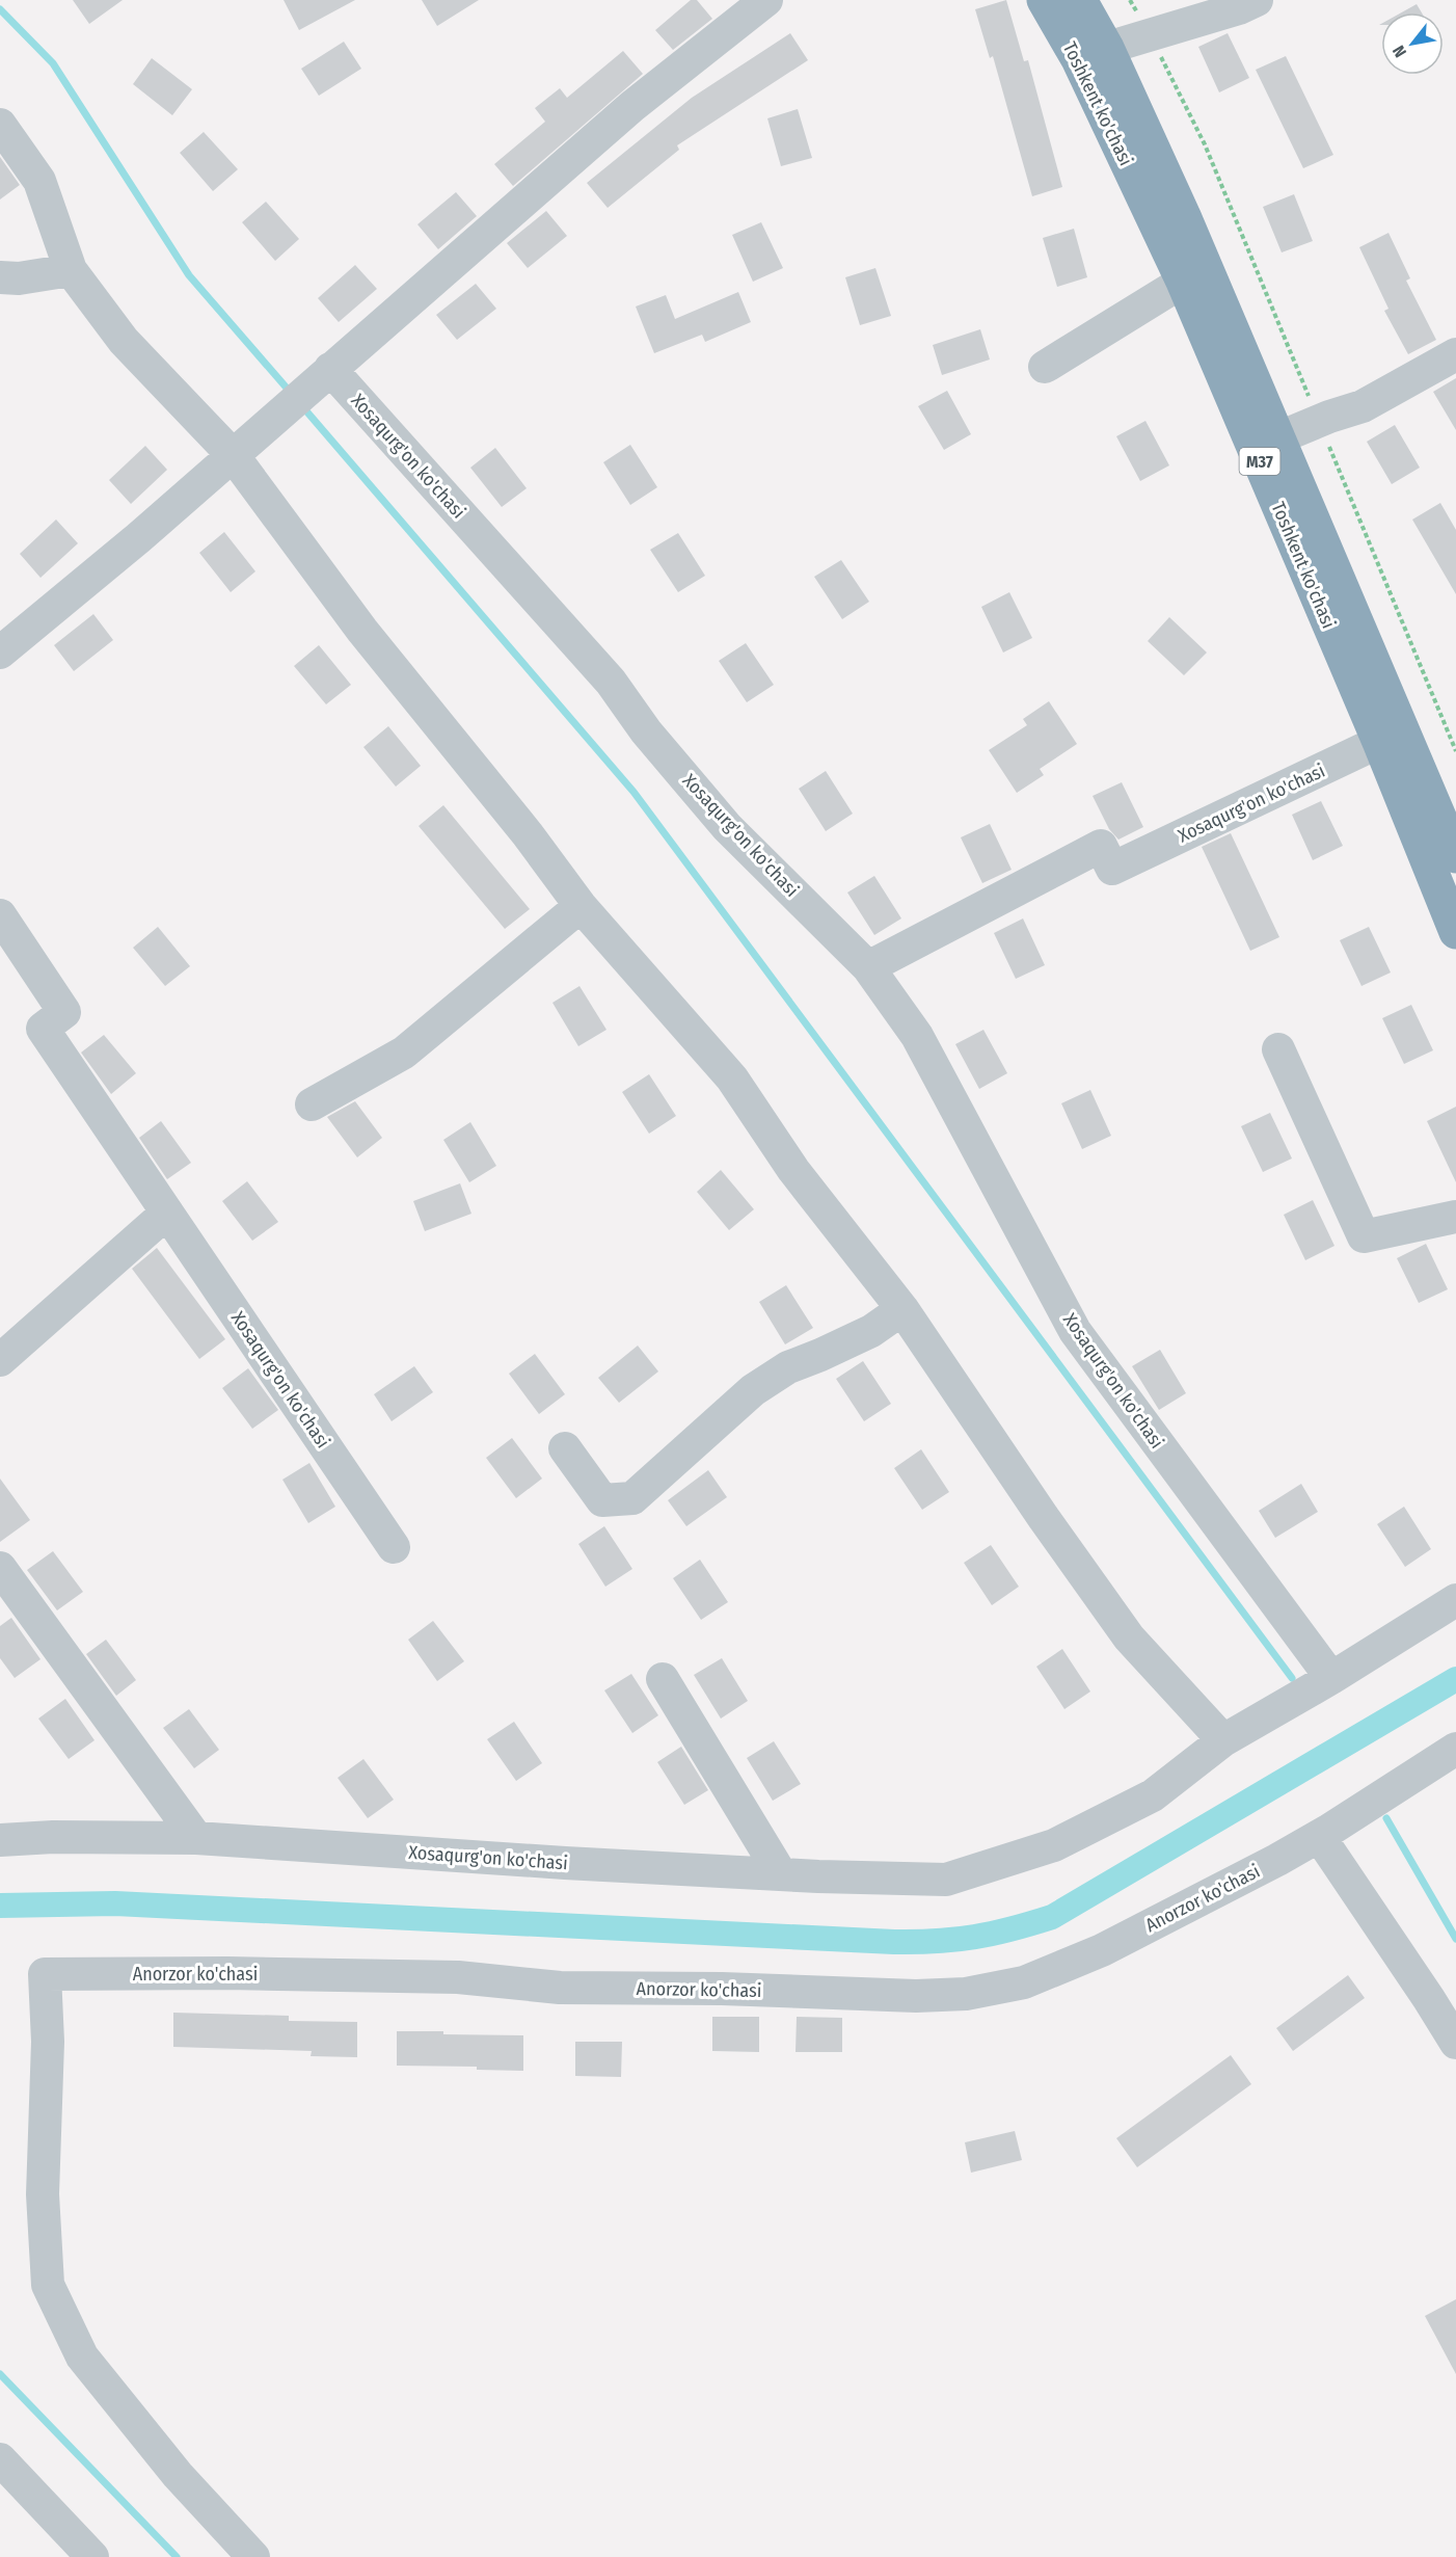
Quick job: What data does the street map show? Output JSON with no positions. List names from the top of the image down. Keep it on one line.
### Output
{"streets":{"highway":["Toshkent ko'chasi","M37"],"street":["Xosaqurg'on ko'chasi","Anorzor ko'chasi"]},"crossings":[["Toshkent ko'chasi","Xosaqurg'on ko'chasi"]],"north":"bottom left"}
